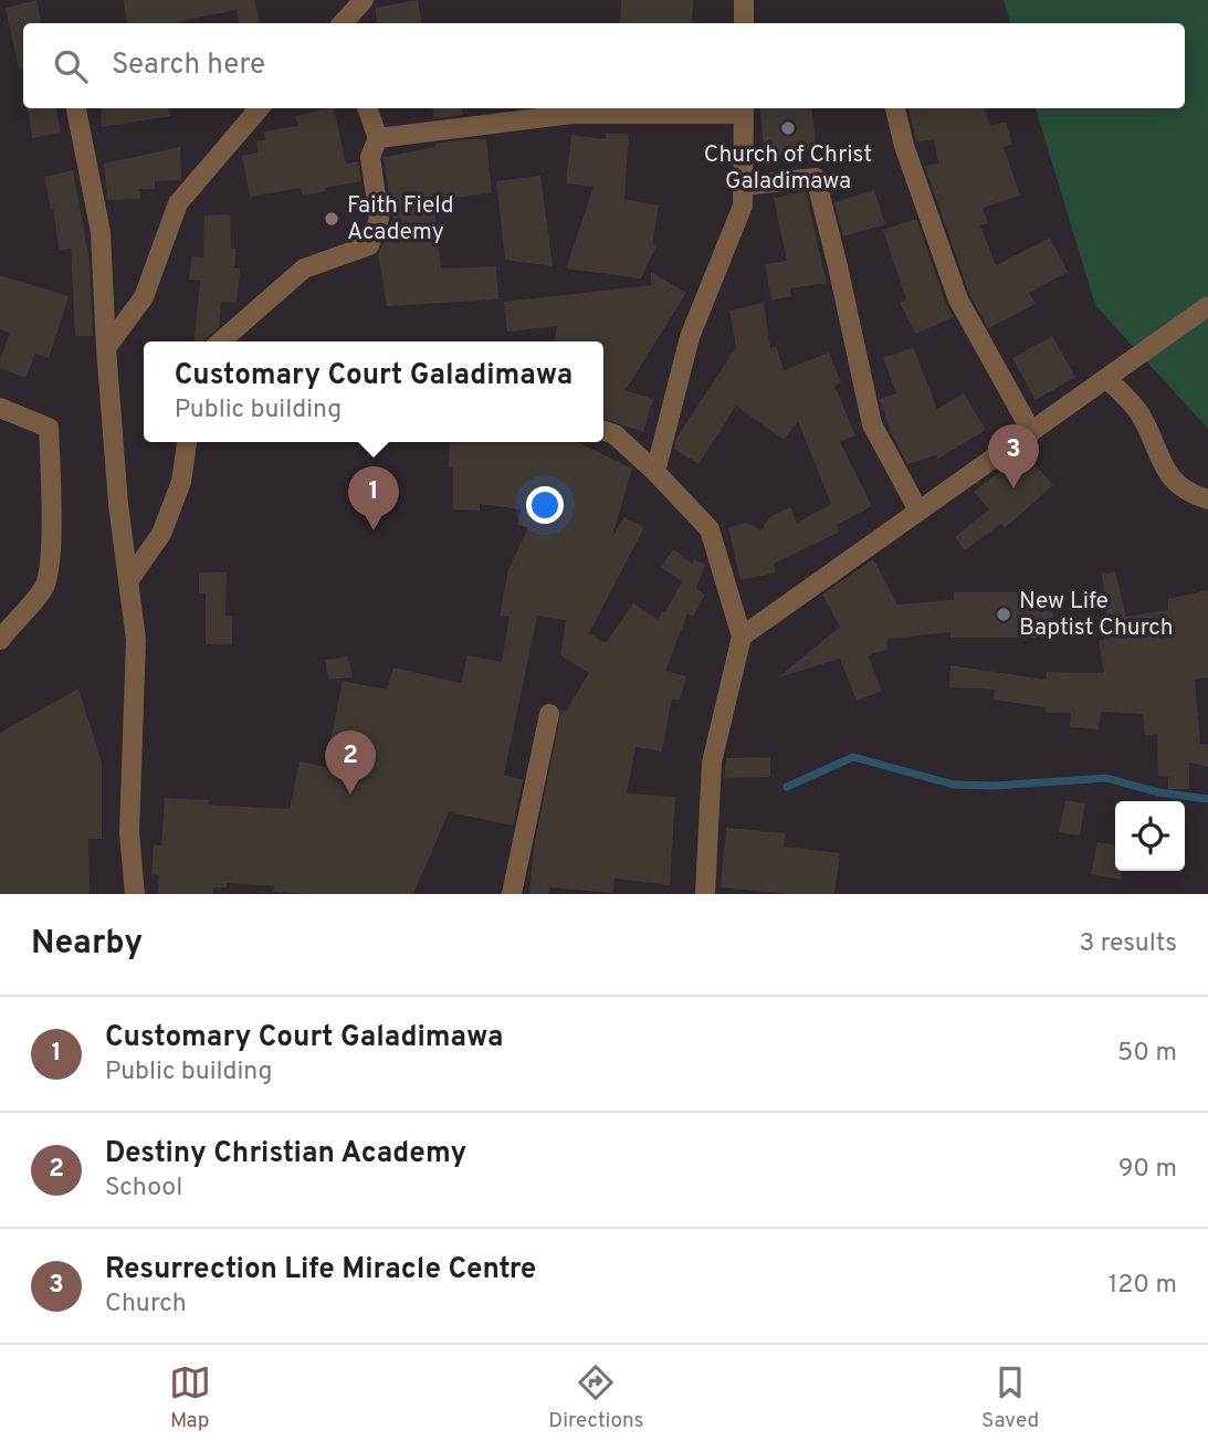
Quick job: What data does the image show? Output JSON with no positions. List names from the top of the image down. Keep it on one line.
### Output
{"places":["Church of Christ Galadimawa","Faith Field Academy","New Life Baptist Church"],"page":{"search":"Search here","popup":["Customary Court Galadimawa","Public building"],"pins":["3","1","2"],"heading":["Nearby","3 results"],"list":[{"mark":"1","name":"Customary Court Galadimawa","note":"Public building","value":"50 m"},{"mark":"2","name":"Destiny Christian Academy","note":"School","value":"90 m"},{"mark":"3","name":"Resurrection Life Miracle Centre","note":"Church","value":"120 m"}],"nav":["Map","Directions","Saved"]}}
